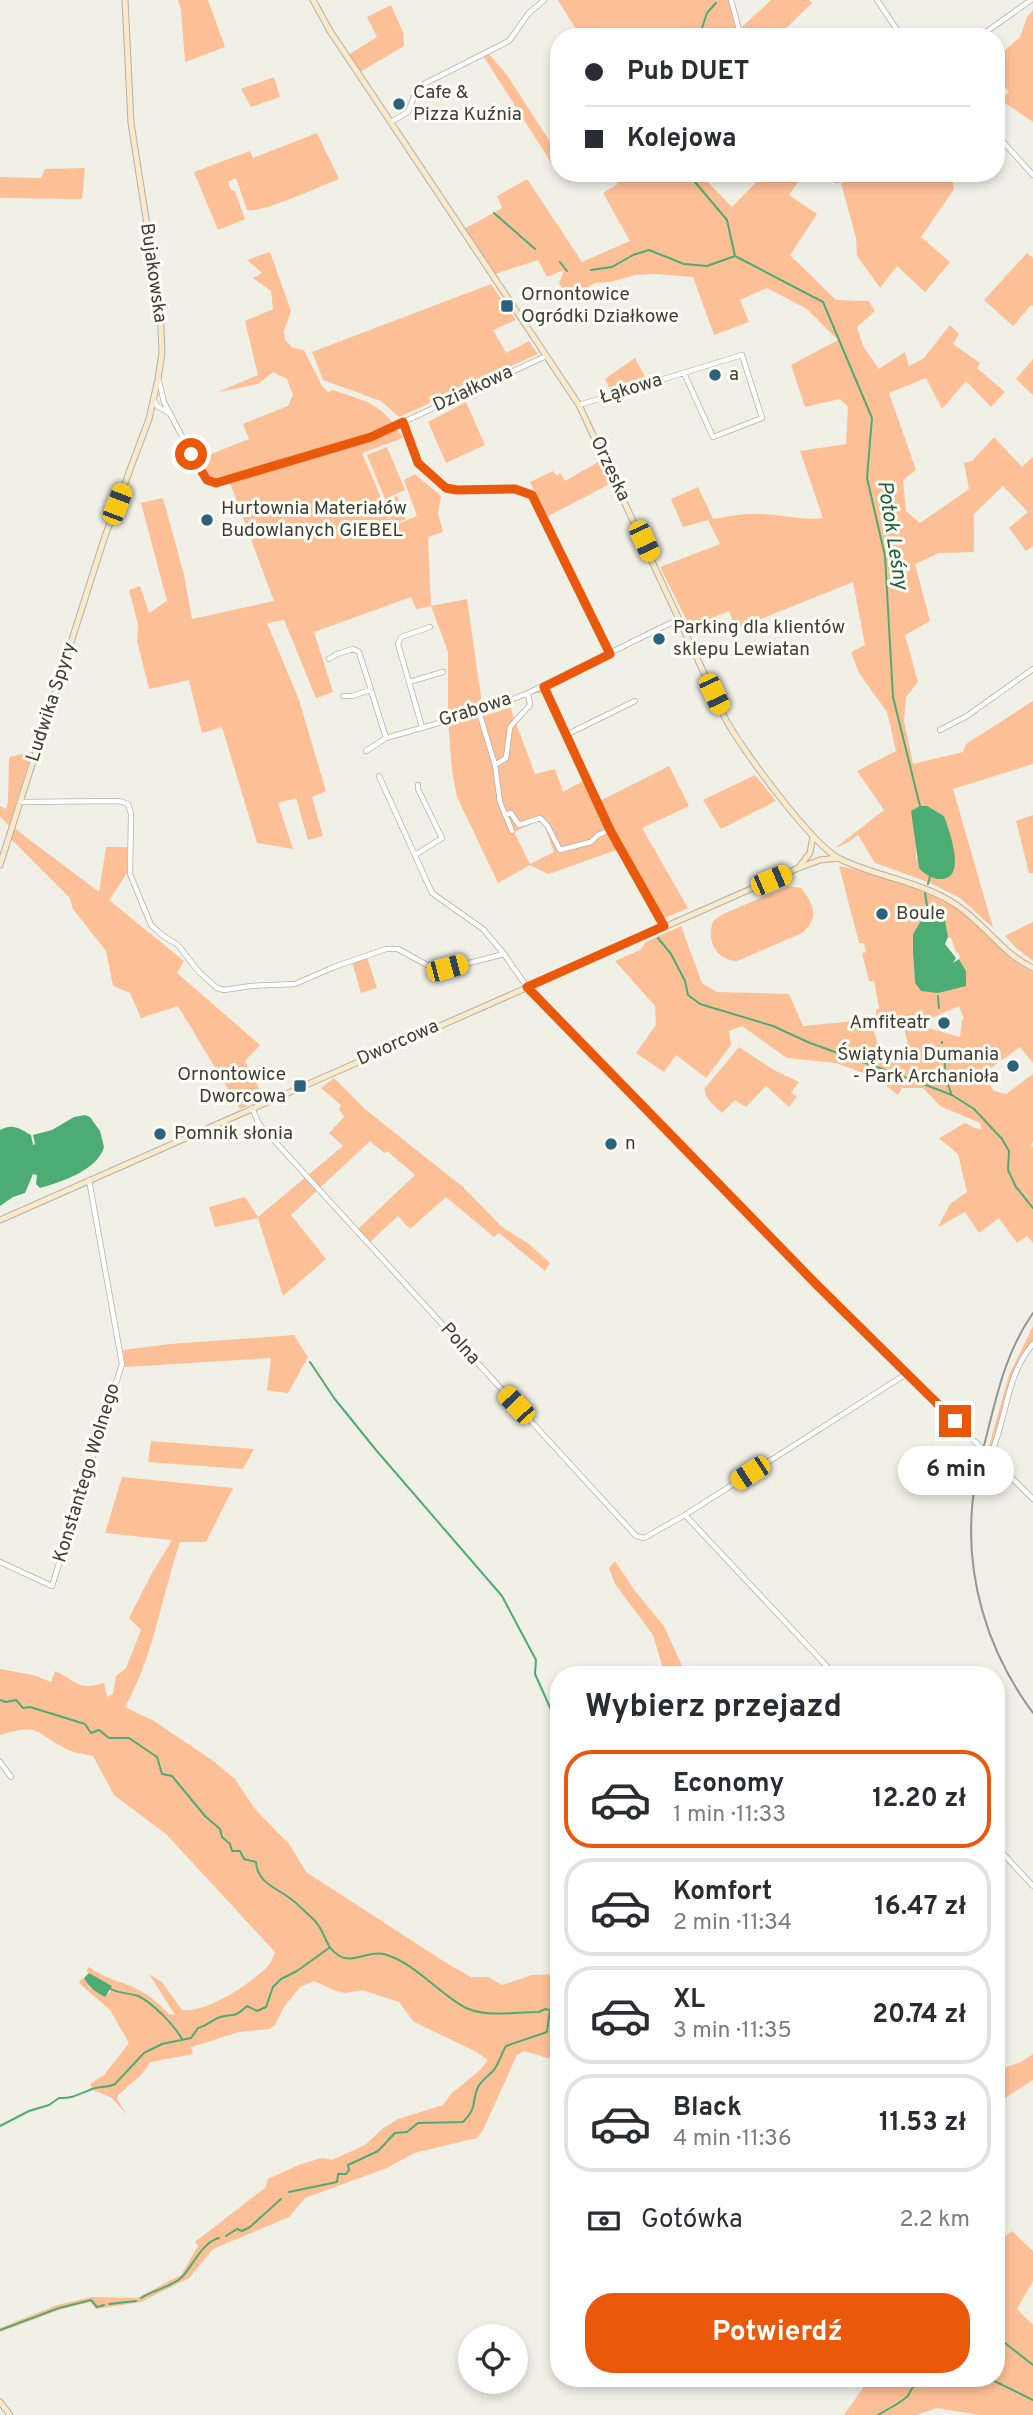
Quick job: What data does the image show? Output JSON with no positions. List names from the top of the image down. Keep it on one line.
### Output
{"streets":{"street":["Bujakowska","Działkowa","Łąkowa","Orzeska","Ludwika Spyry","Grabowa","Dworcowa","Polna","Konstantego Wolnego"]},"crossings":[["Bujakowska","Działkowa"],["Bujakowska","Ludwika Spyry"],["Działkowa","Orzeska"],["Łąkowa","Orzeska"],["Orzeska","Grabowa"],["Orzeska","Dworcowa"],["Dworcowa","Polna"],["Dworcowa","Konstantego Wolnego"]],"water":["Potok Leśny"],"places":{"other":["Cafe & Pizza Kuźnia","a","Hurtownia Materiałów Budowlanych GIEBEL","Parking dla klientów sklepu Lewiatan","Boule","Amfiteatr","Świątynia Dumania - Park Archanioła","Pomnik słonia","n"],"transit":["Ornontowice Ogródki Działkowe","Ornontowice Dworcowa"]},"page":{"banner":["Pub DUET","Kolejowa"],"bubble":"6 min","heading":"Wybierz przejazd","list":[{"name":"Economy","note":"1 min · 11:33","value":"12.20 zł"},{"name":"Komfort","note":"2 min · 11:34","value":"16.47 zł"},{"name":"XL","note":"3 min · 11:35","value":"20.74 zł"},{"name":"Black","note":"4 min · 11:36","value":"11.53 zł"}],"pay":["Gotówka","2.2 km"],"buttons":"Potwierdź"}}
